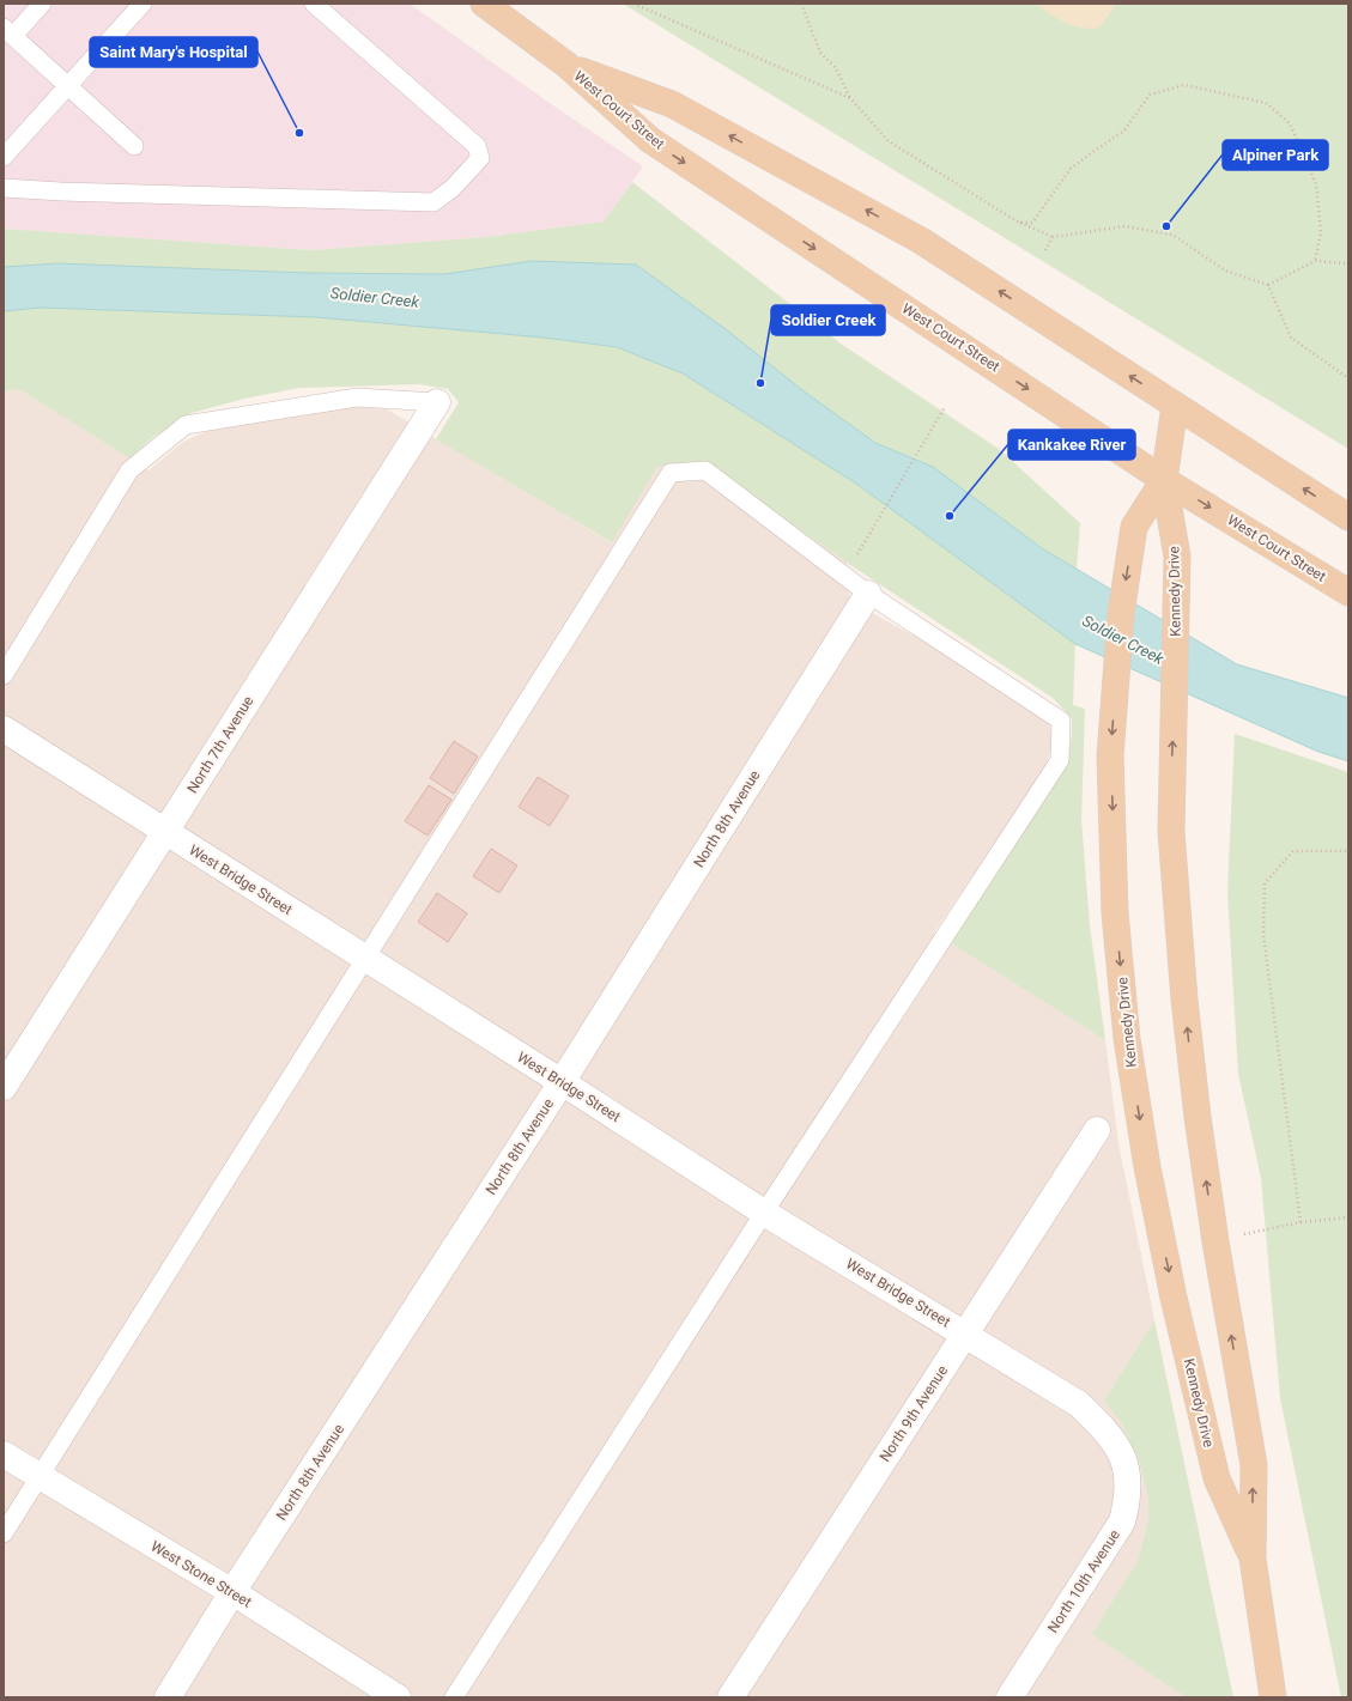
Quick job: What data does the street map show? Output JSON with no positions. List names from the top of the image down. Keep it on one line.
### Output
{"streets":{"main road":["West Court Street","Kennedy Drive"],"street":["North 7th Avenue","North 8th Avenue","West Bridge Street","North 9th Avenue","West Stone Street","North 10th Avenue"]},"crossings":[["West Court Street","Kennedy Drive"],["North 7th Avenue","West Bridge Street"],["North 8th Avenue","West Bridge Street"],["North 8th Avenue","West Stone Street"],["West Bridge Street","North 9th Avenue"],["West Bridge Street","North 10th Avenue"]],"water":["Soldier Creek"],"places":["Saint Mary's Hospital","Alpiner Park","Soldier Creek","Kankakee River"]}
